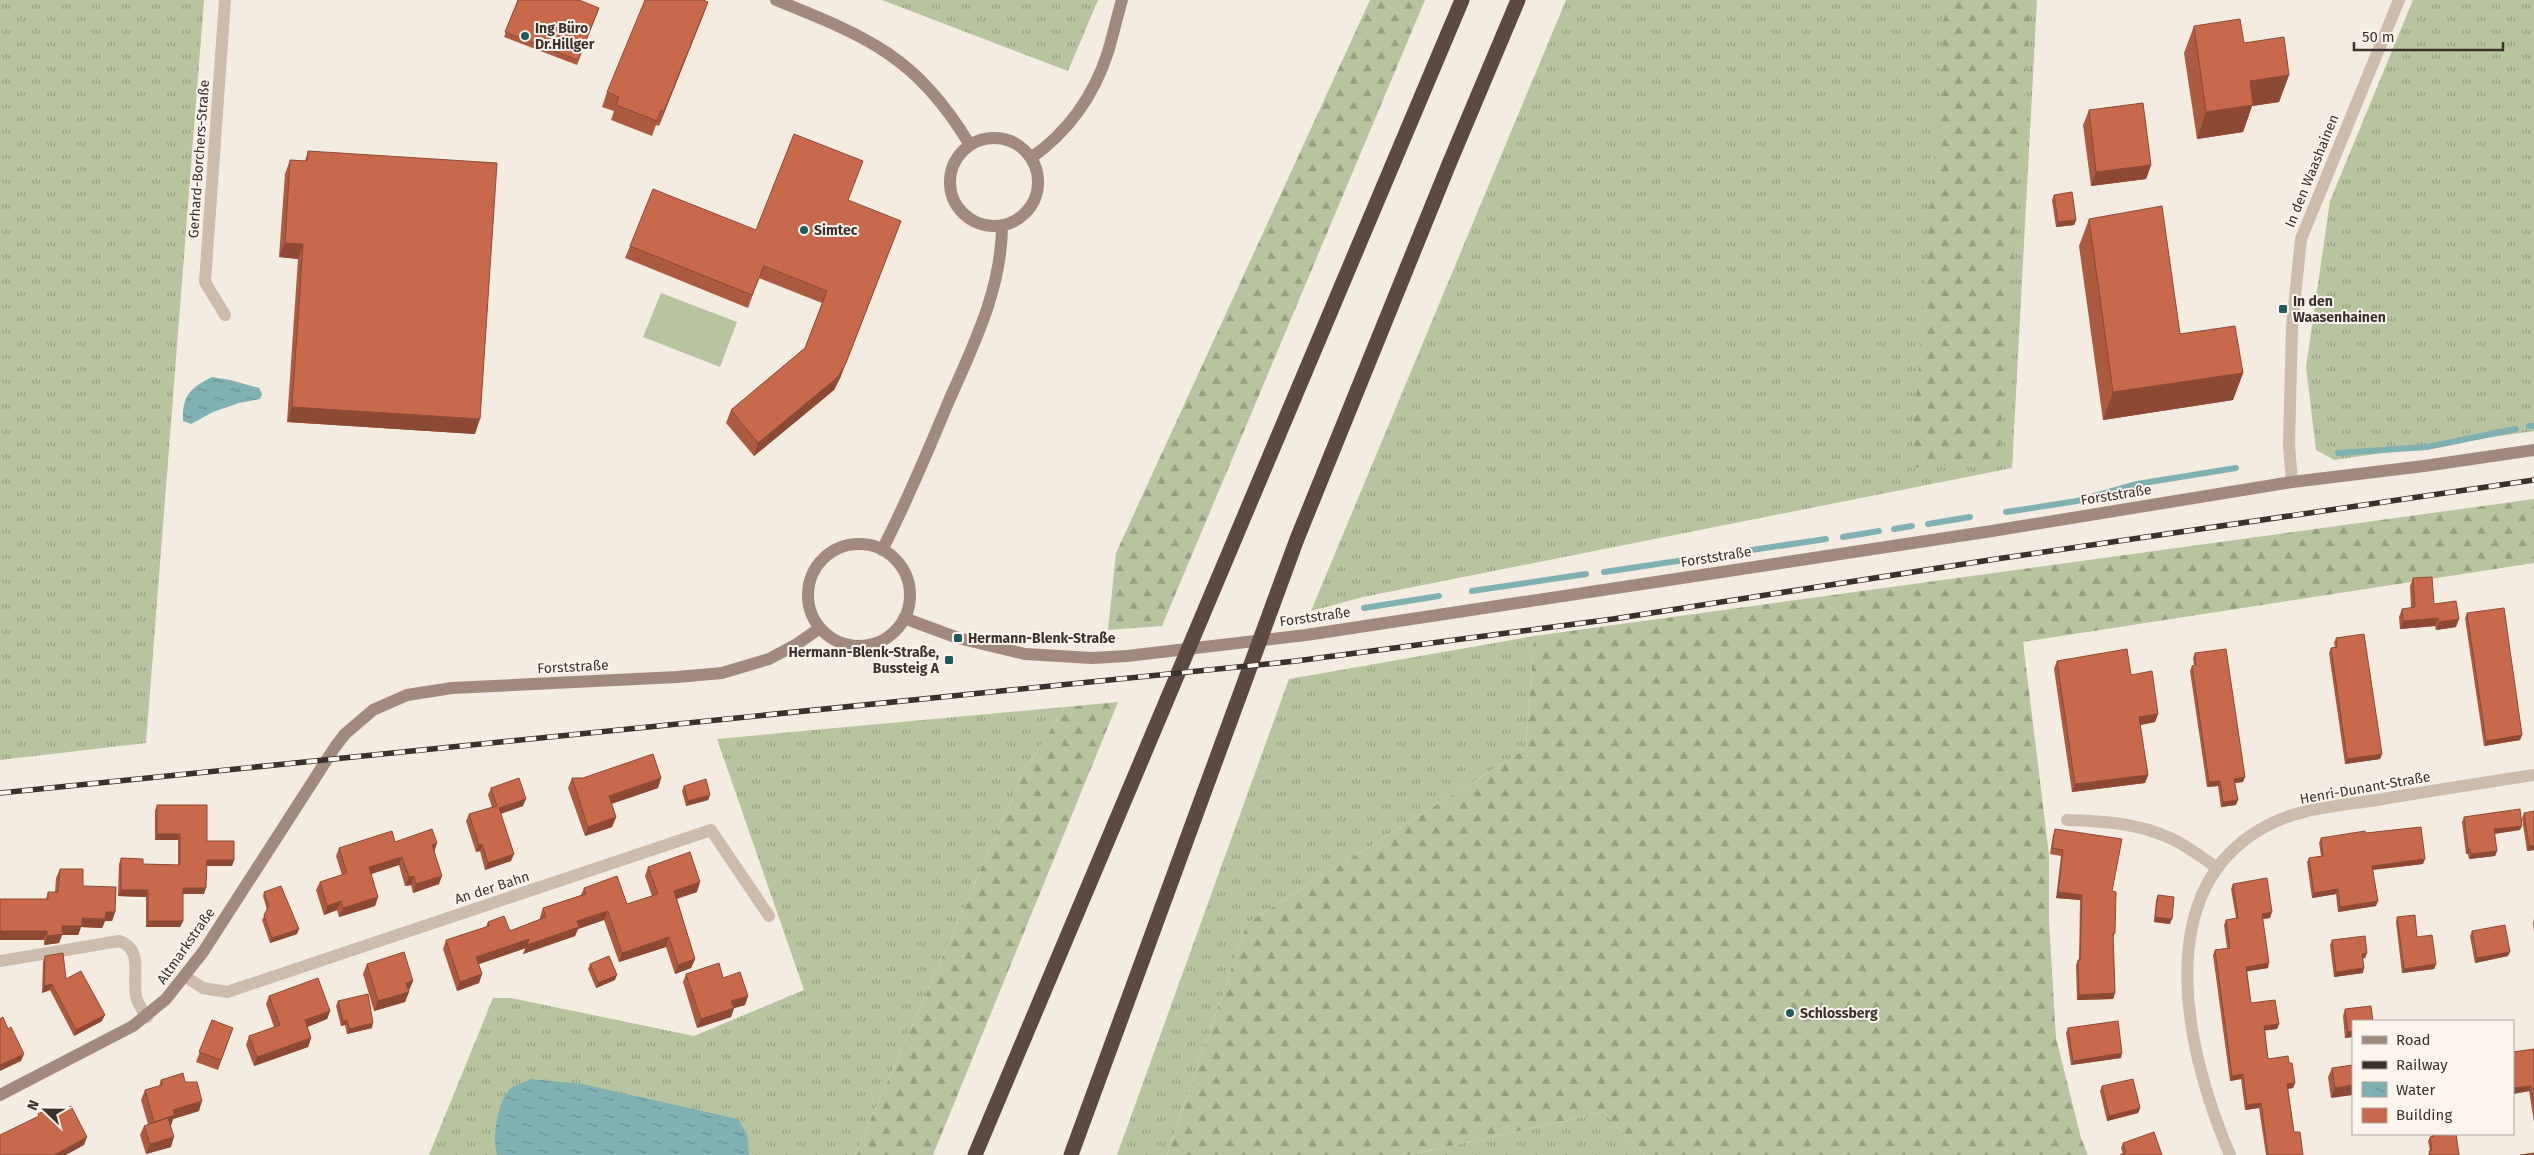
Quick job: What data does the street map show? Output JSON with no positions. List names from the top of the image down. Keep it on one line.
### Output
{"streets":{"main road":["Forststraße","Altmarkstraße"],"street":["Gerhard-Borchers-Straße","In den Waashainen","Henri-Dunant-Straße","An der Bahn"]},"crossings":[["In den Waashainen","Forststraße"],["Forststraße","Altmarkstraße"],["An der Bahn","Altmarkstraße"]],"places":{"other":["Ing Büro Dr.Hillger","Simtec","Schlossberg"],"transit":["In den Waasenhainen","Hermann-Blenk-Straße","Hermann-Blenk-Straße, Bussteig A"]},"legend":["Road","Railway","Water","Building"],"scale_bar":"50 m","north":"left"}
